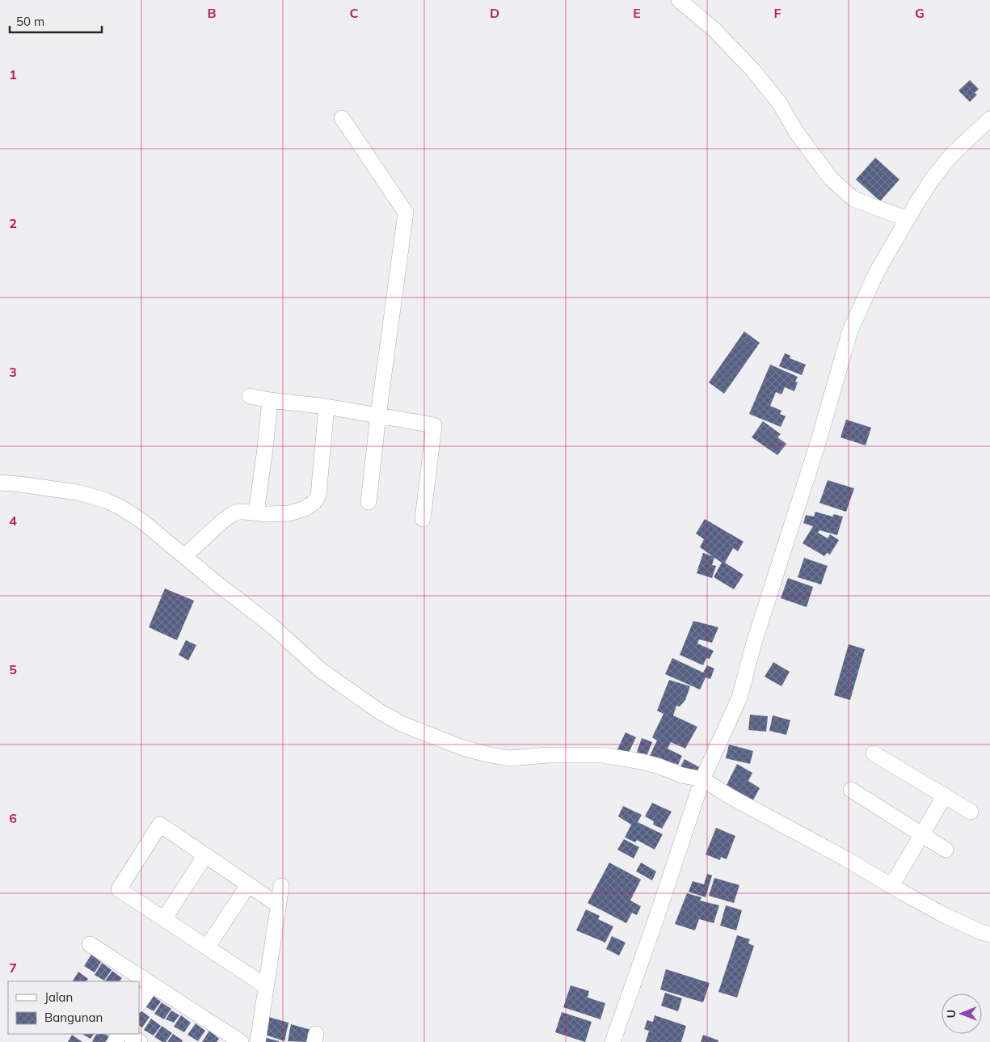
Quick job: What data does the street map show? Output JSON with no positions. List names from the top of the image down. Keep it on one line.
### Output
{"legend":["Jalan","Bangunan"],"scale_bar":"50 m","north":"left","grid":{"columns":["B","C","D","E","F","G"],"rows":["1","2","3","4","5","6","7"]}}
